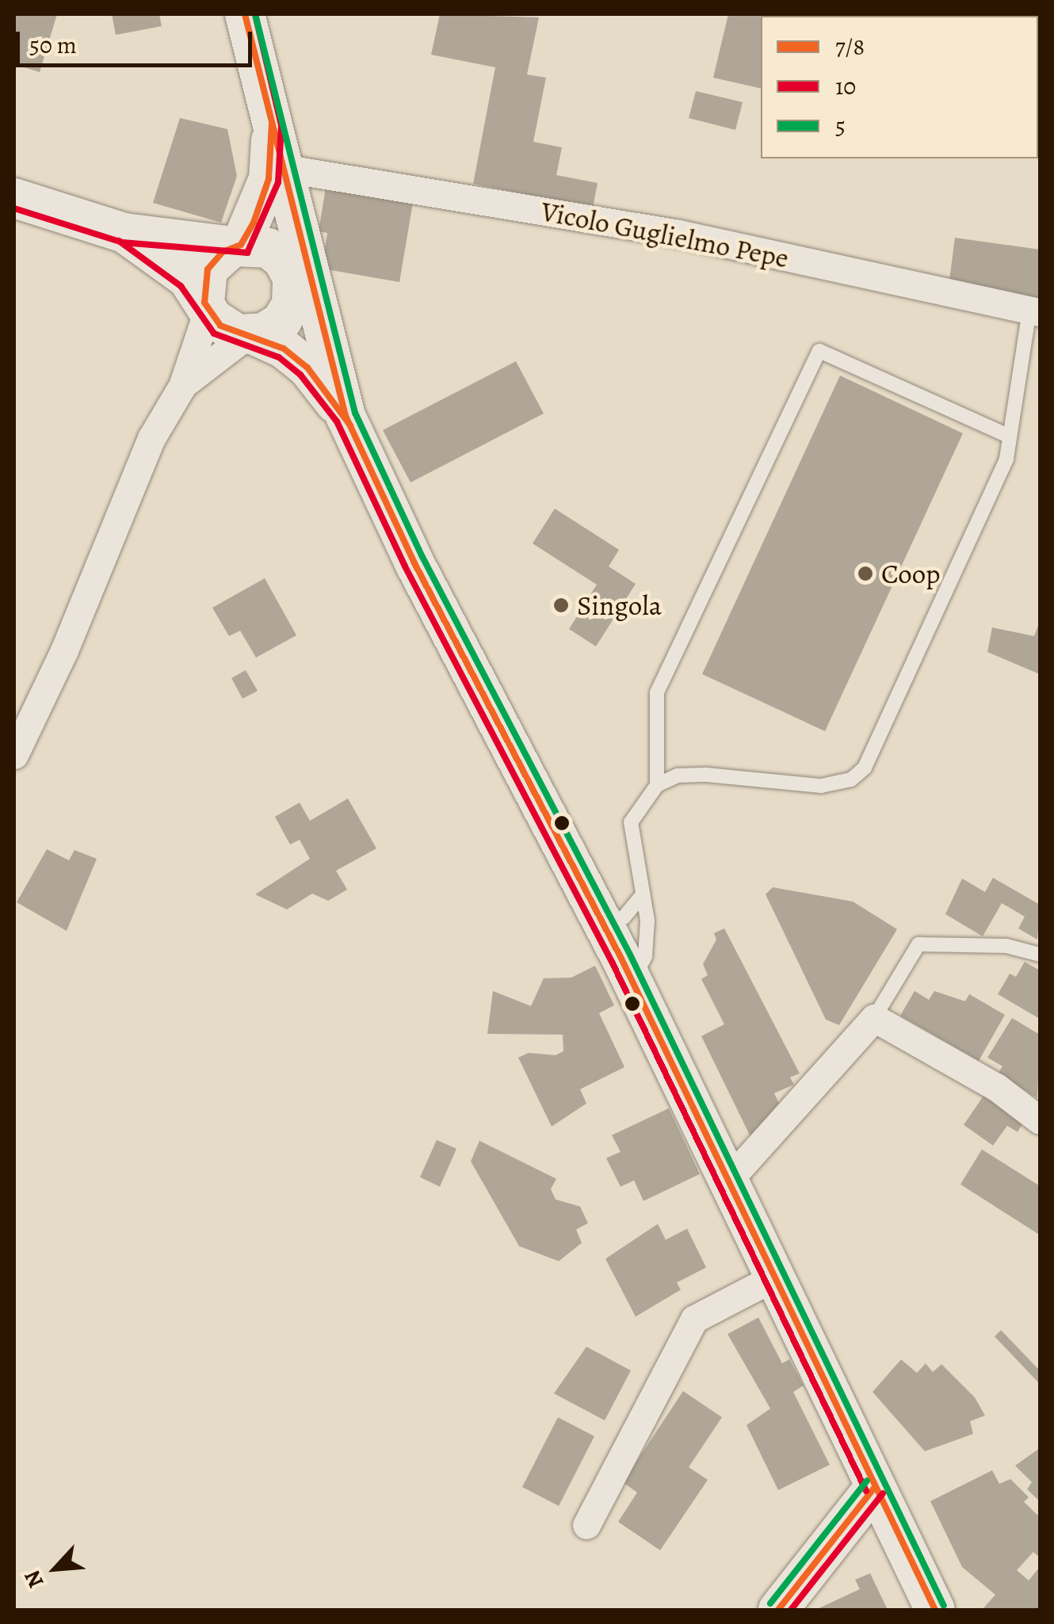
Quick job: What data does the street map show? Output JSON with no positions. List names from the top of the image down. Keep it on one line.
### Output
{"streets":{"street":["Vicolo Guglielmo Pepe"]},"places":["Coop","Singola"],"lines":["transit line 7/8","transit line 10","transit line 5"],"legend":["7/8","10","5"],"scale_bar":"50 m","north":"bottom left"}
